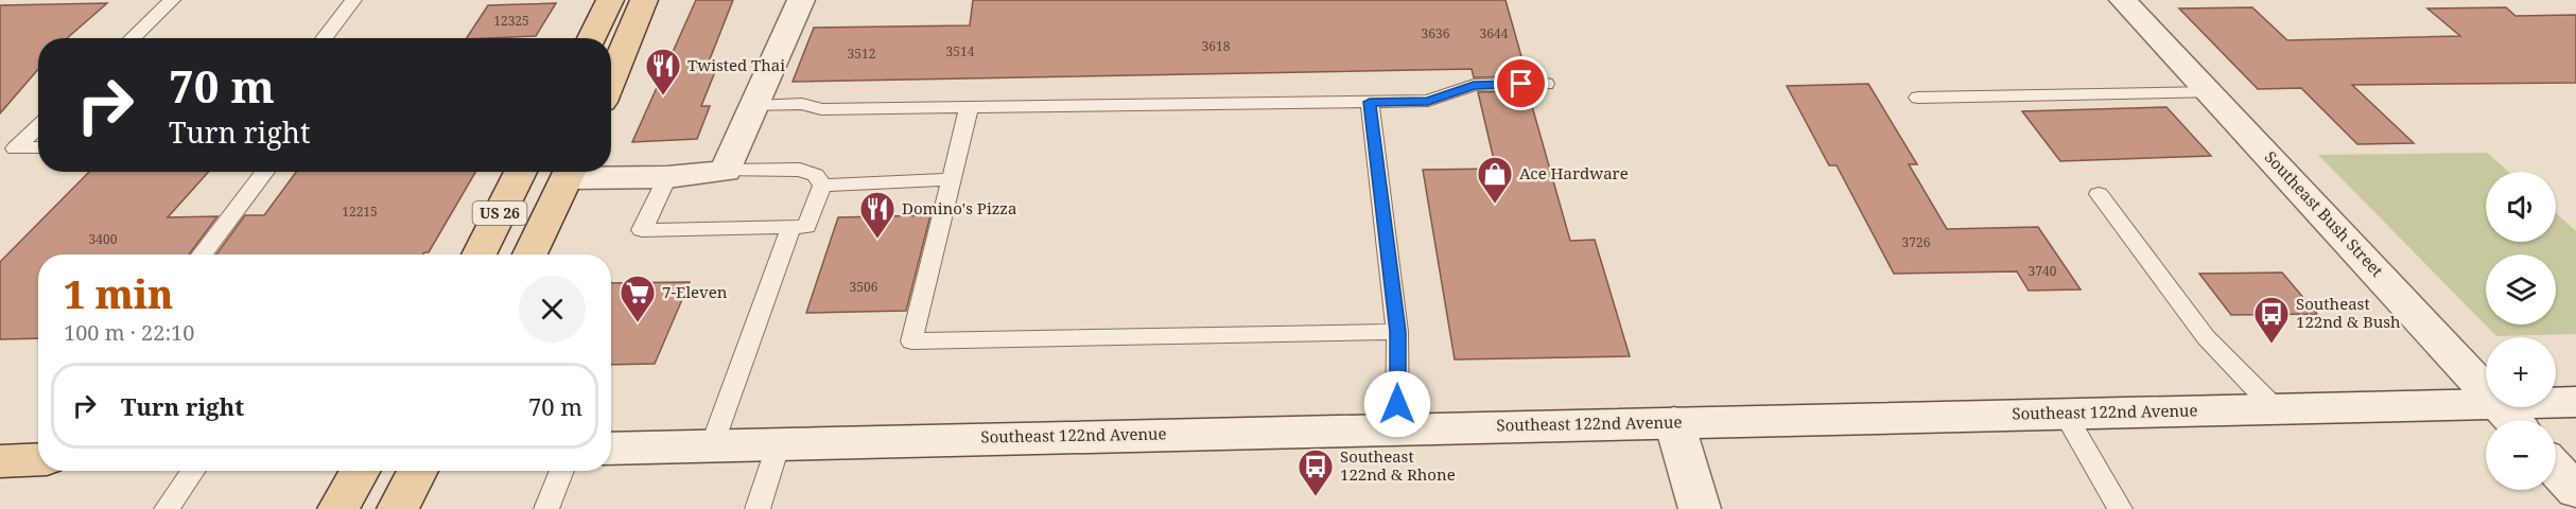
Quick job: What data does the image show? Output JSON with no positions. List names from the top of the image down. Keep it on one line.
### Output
{"streets":{"main road":["US 26","Southeast Bush Street","Southeast 122nd Avenue"]},"crossings":[["Southeast Bush Street","Southeast 122nd Avenue"]],"places":{"restaurant":["Twisted Thai","Domino's Pizza"],"shop":["Ace Hardware"],"supermarket":["7-Eleven"],"bus stop":["Southeast 122nd & Bush","Southeast 122nd & Rhone"]},"house_numbers":["12325","3636","3644","3618","3514","3512","12215","3400","3726","3740","3506"],"page":{"turn":["70 m","Turn right"],"map_buttons":["+","−"],"heading":["1 min","100 m · 22:10"],"list":[{"name":"Turn right","value":"70 m"}]}}
